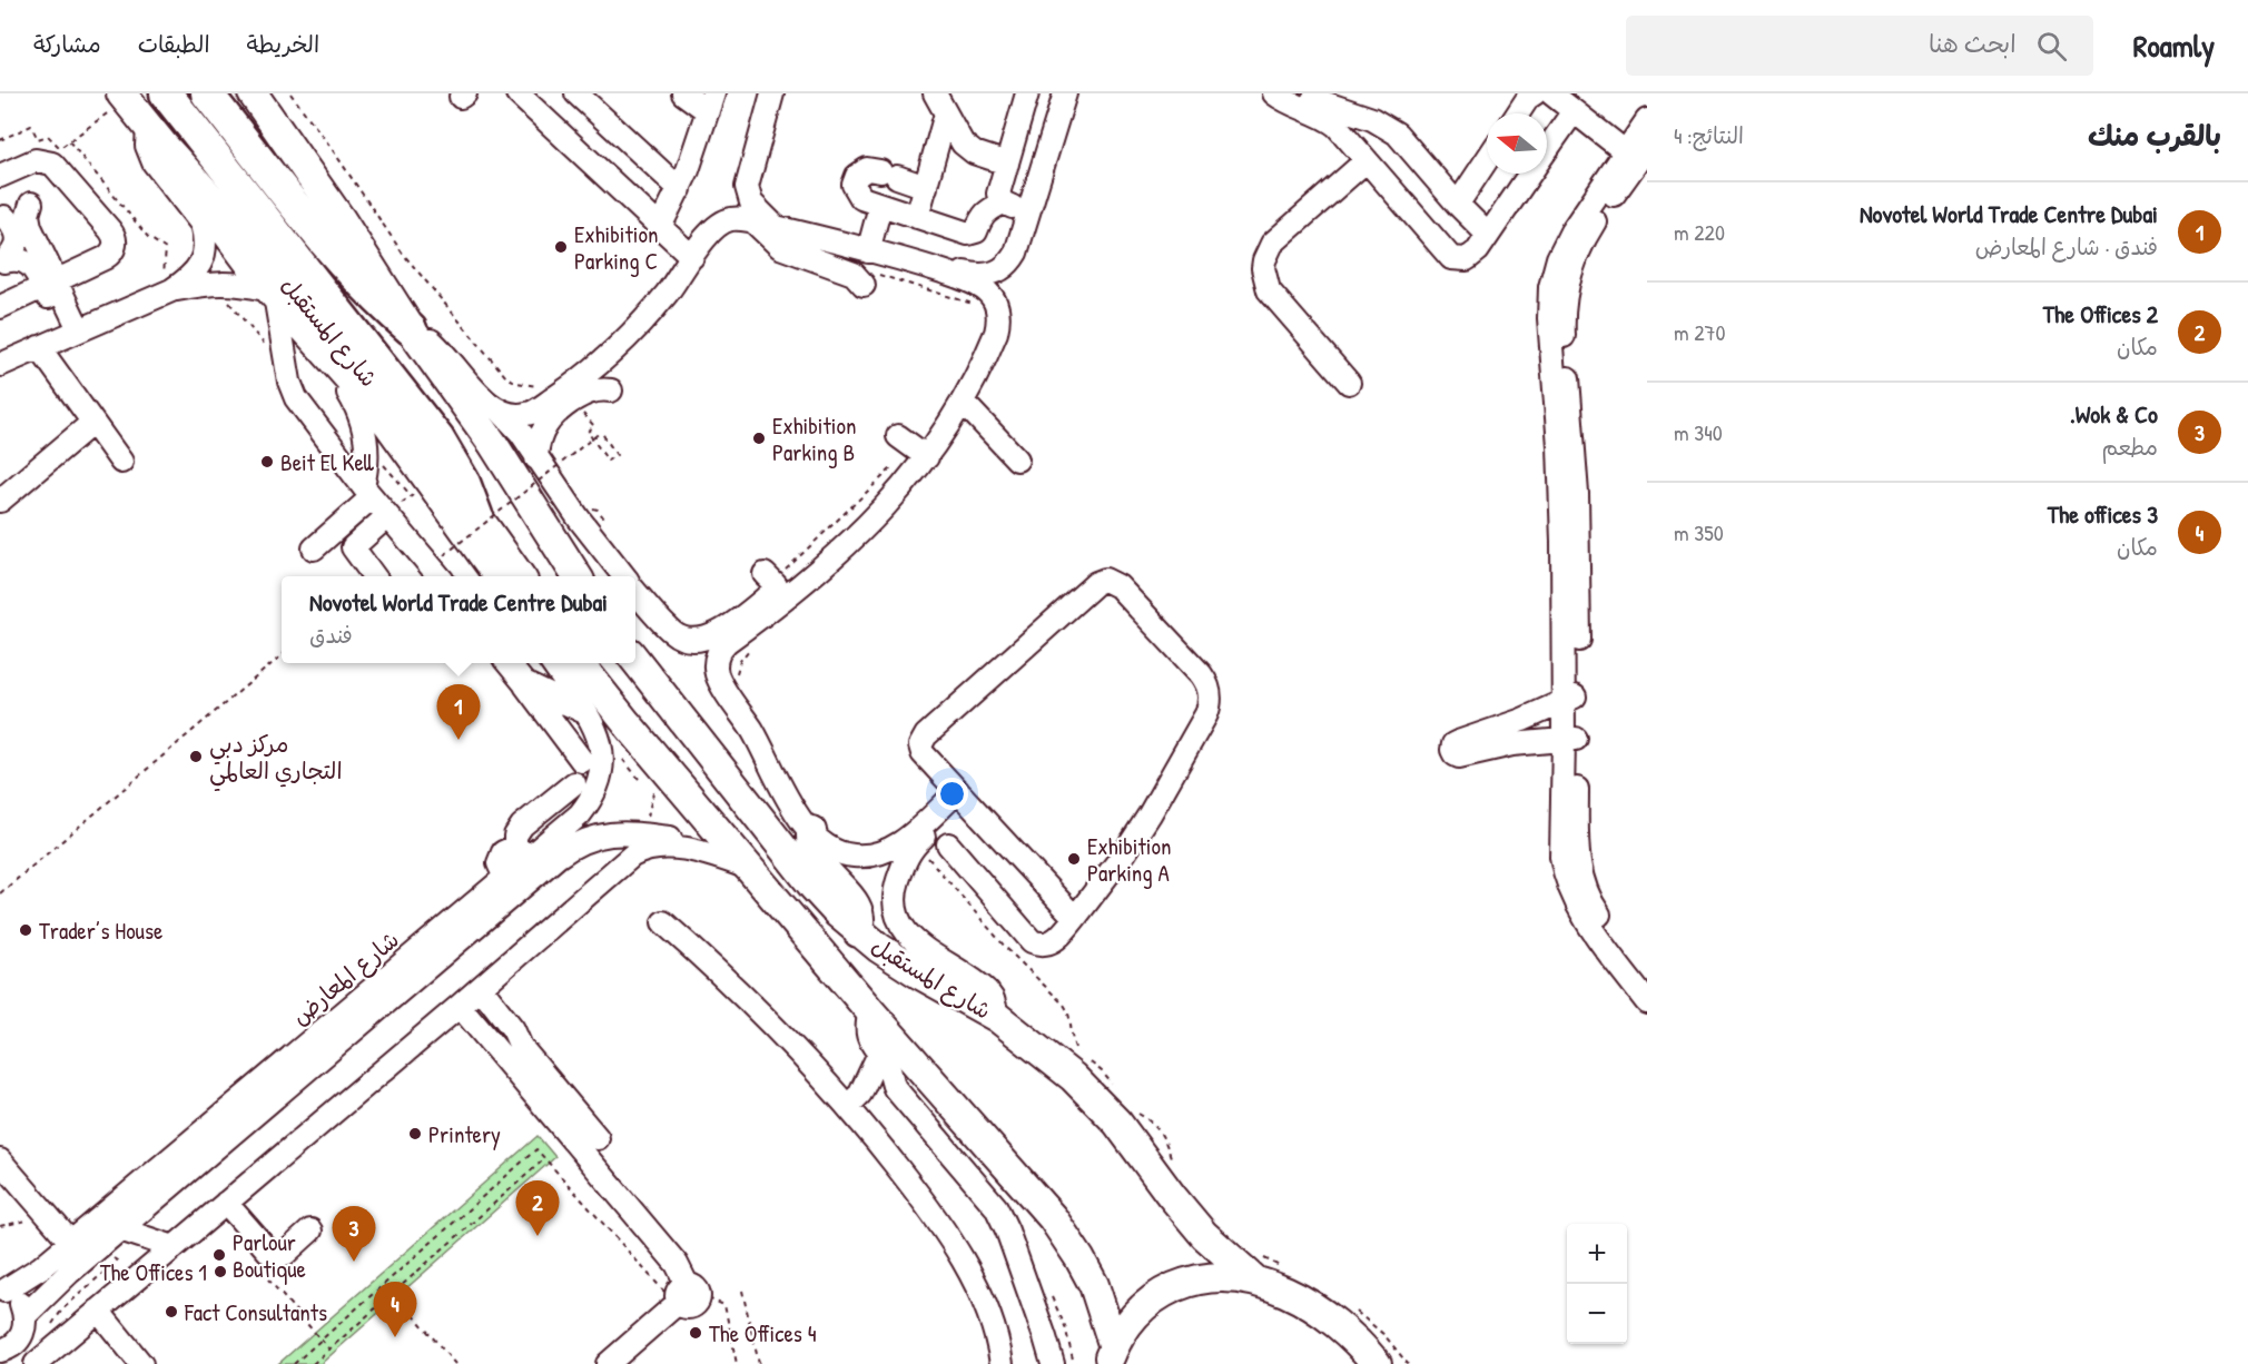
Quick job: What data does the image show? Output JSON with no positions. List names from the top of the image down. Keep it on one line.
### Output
{"streets":{"main road":["شارع المستقبل"],"street":["شارع المعارض"]},"crossings":[["شارع المستقبل","شارع المعارض"]],"places":["Exhibition Parking C","Exhibition Parking B","Beit El Kell","مركز دبي التجاري العالمي","Exhibition Parking A","Trader’s House","Printery","Parlour Boutique","The Offices 1","Fact Consultants","The Offices 4"],"north":"left","page":{"header":"Roamly","search":"ابحث هنا","nav":["الخريطة","الطبقات","مشاركة"],"heading":["بالقرب منك","النتائج: 4"],"list":[{"mark":"1","name":"Novotel World Trade Centre Dubai","note":"فندق · شارع المعارض","value":"220 m"},{"mark":"2","name":"The Offices 2","note":"مكان","value":"270 m"},{"mark":"3","name":"Wok & Co.","note":"مطعم","value":"340 m"},{"mark":"4","name":"The offices 3","note":"مكان","value":"350 m"}],"popup":["Novotel World Trade Centre Dubai","فندق"],"pins":["1","2","3","4"],"map_buttons":["+","−"]}}
